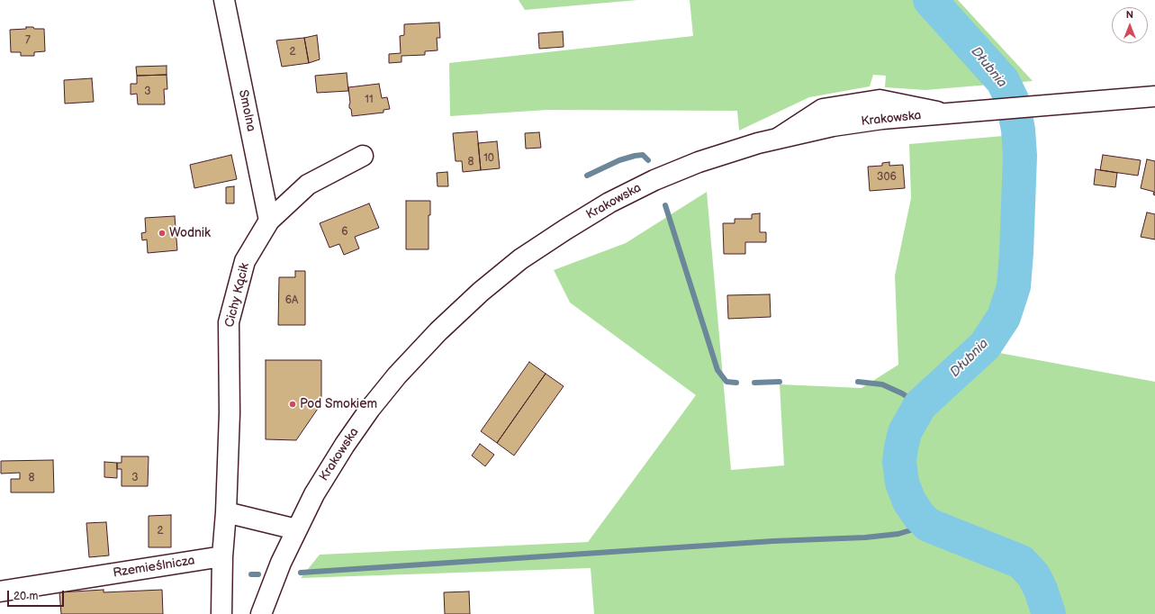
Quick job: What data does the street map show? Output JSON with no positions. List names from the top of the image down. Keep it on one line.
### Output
{"streets":{"main road":["Smolna","Krakowska","Cichy Kącik","Rzemieślnicza"]},"crossings":[["Smolna","Cichy Kącik"],["Cichy Kącik","Rzemieślnicza"]],"water":["Dłubnia"],"places":["Wodnik","Pod Smokiem"],"house_numbers":["7","2","3","11","10","8","306","6","6A","8","3","2"],"scale_bar":"20 m","north":"top"}
